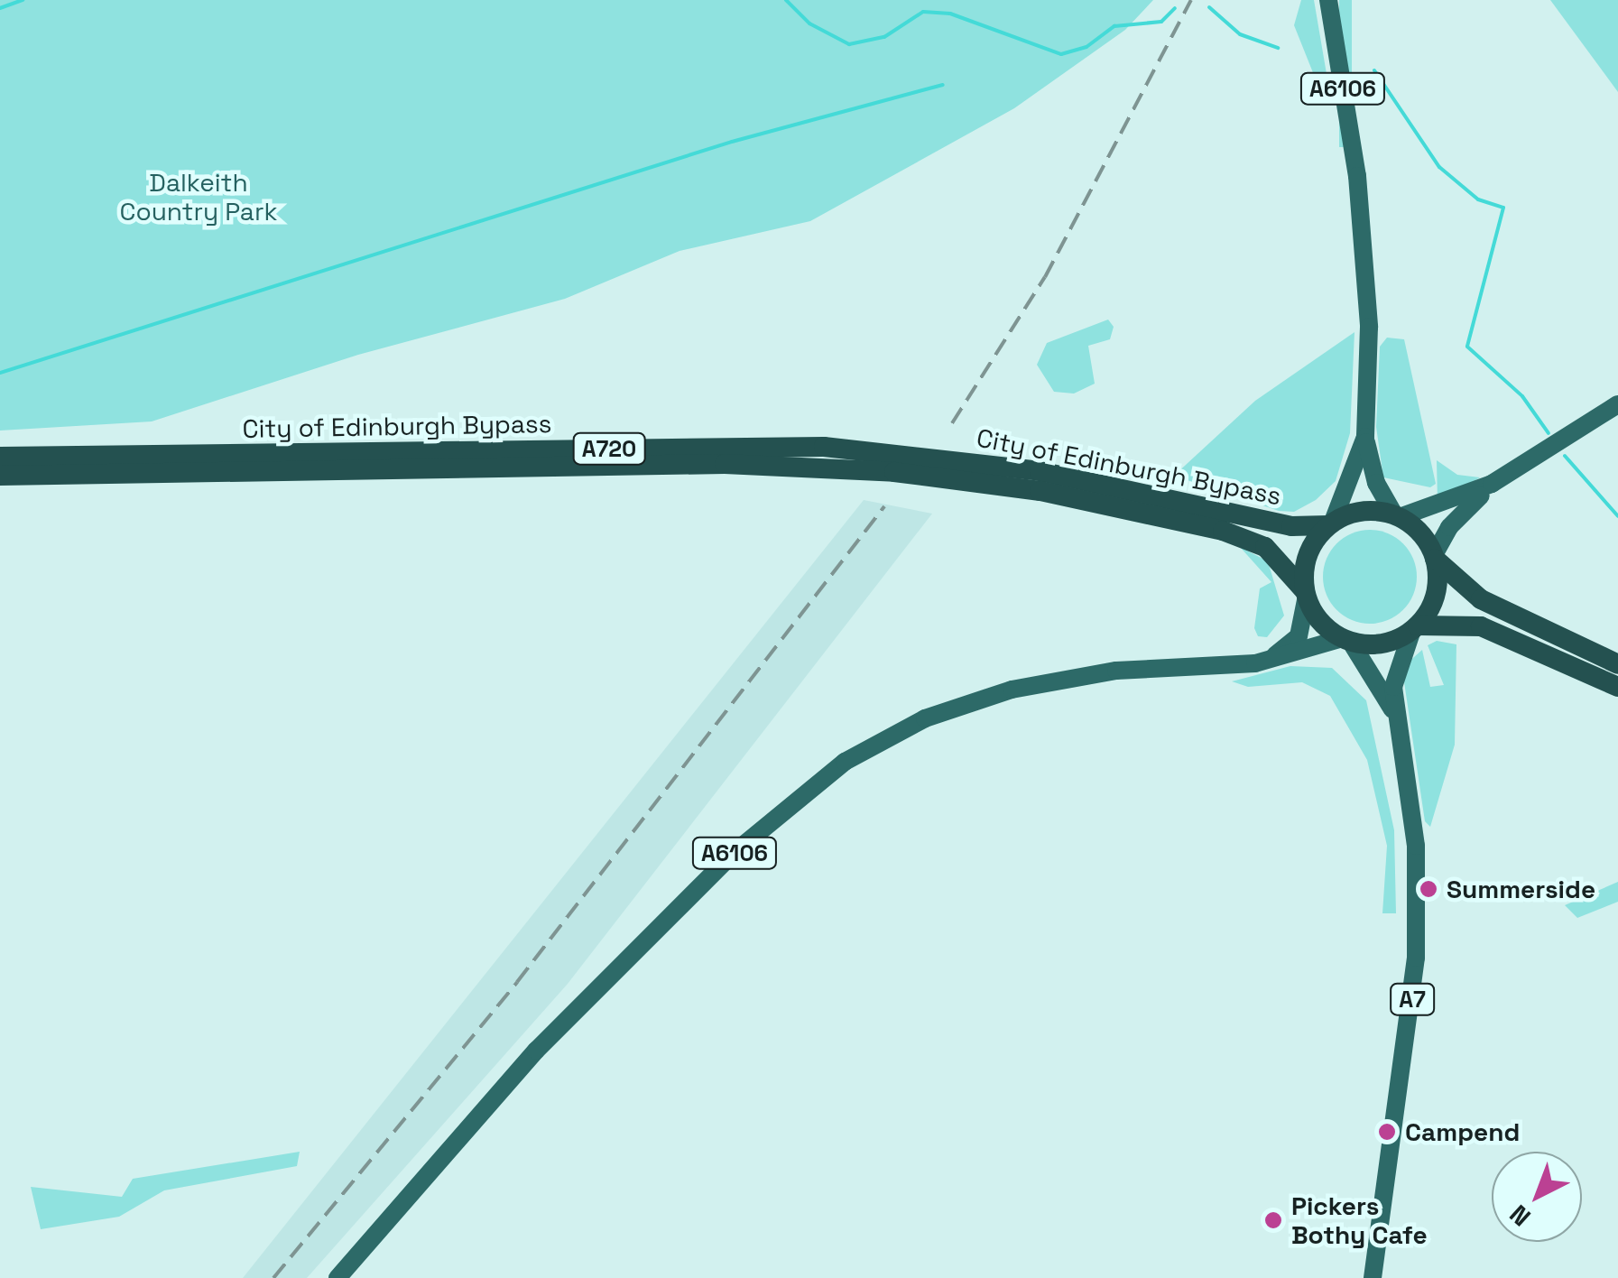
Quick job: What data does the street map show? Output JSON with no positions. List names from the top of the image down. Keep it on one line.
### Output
{"streets":{"highway":["City of Edinburgh Bypass","A720"],"main road":["A6106","A7"]},"crossings":[["A6106","City of Edinburgh Bypass"],["A6106","A7"],["City of Edinburgh Bypass","A7"]],"parks":["Dalkeith Country Park"],"places":["Summerside","Campend","Pickers Bothy Cafe"],"north":"bottom left"}
